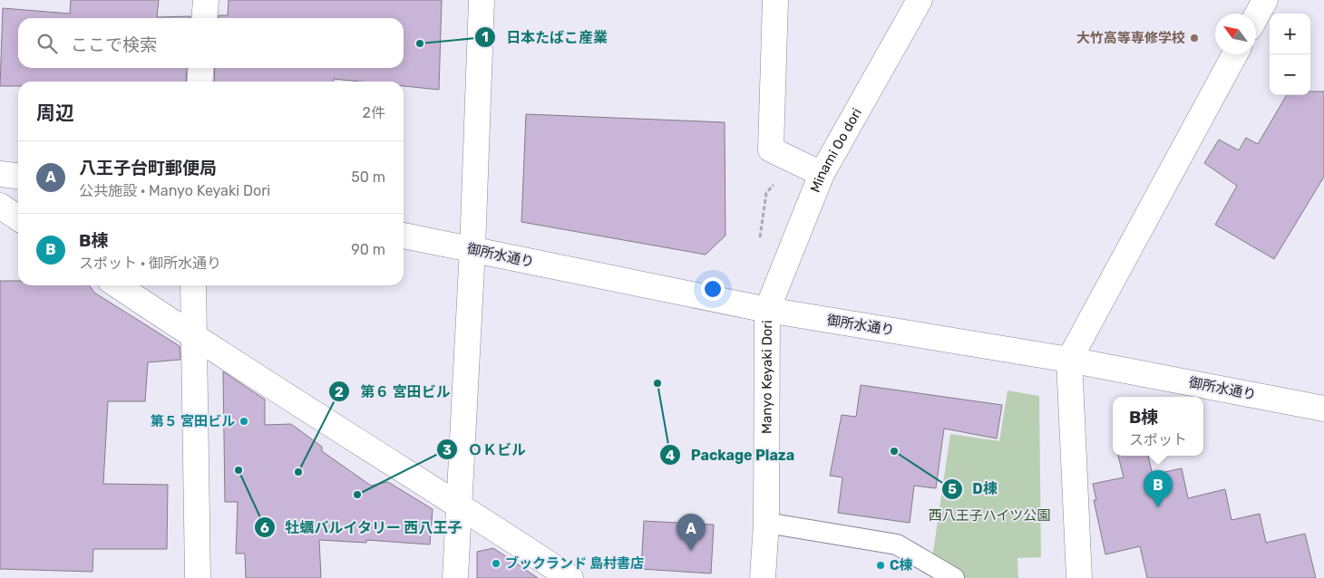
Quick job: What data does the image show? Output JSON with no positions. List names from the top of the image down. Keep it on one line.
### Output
{"streets":{"street":["Minami Oo dori","御所水通り","Manyo Keyaki Dori"]},"crossings":[["Minami Oo dori","御所水通り"],["Minami Oo dori","Manyo Keyaki Dori"],["御所水通り","Manyo Keyaki Dori"]],"parks":["西八王子ハイツ公園"],"places":["大竹高等専修学校","日本たばこ産業","Package Plaza","第５ 宮田ビル","D棟","牡蠣バルイタリー 西八王子","第６ 宮田ビル","ＯＫビル","ブックランド 島村書店","C棟"],"north":"top left","page":{"map_buttons":["+","−"],"search":"ここで検索","heading":["周辺","2件"],"list":[{"mark":"A","name":"八王子台町郵便局","note":"公共施設 · Manyo Keyaki Dori","value":"50 m"},{"mark":"B","name":"B棟","note":"スポット · 御所水通り","value":"90 m"}],"popup":["B棟","スポット"],"pins":["B","A"]}}
